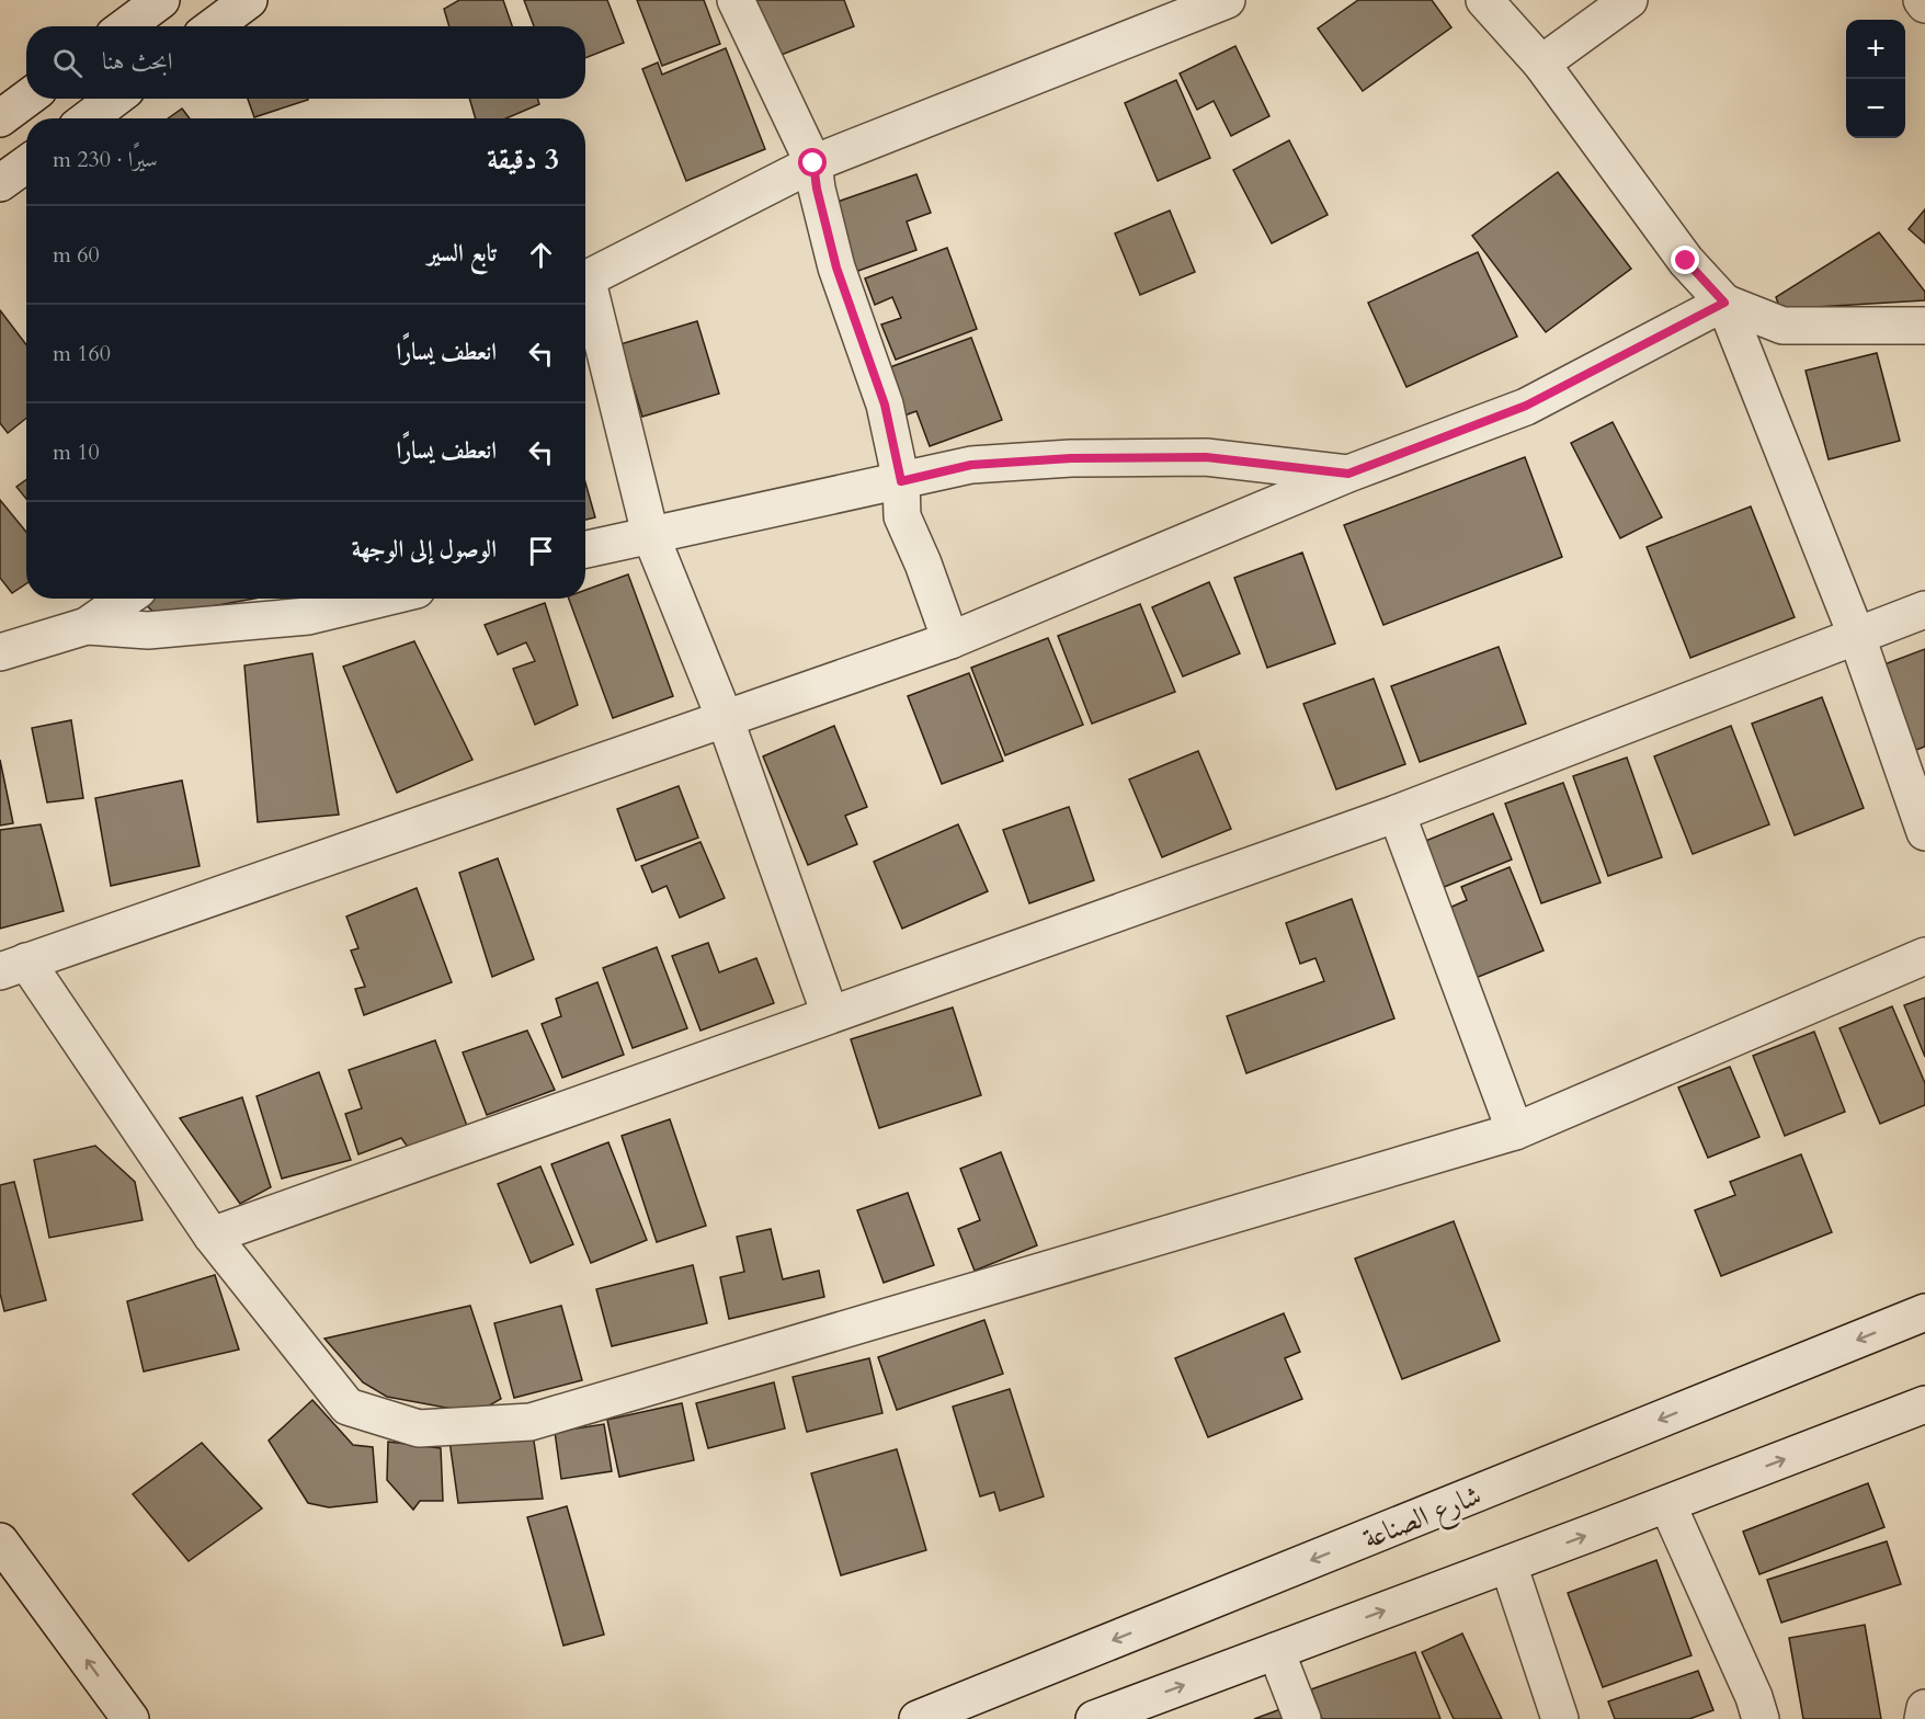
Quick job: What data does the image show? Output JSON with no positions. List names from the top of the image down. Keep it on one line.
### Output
{"streets":{"street":["شارع الصناعة"]},"page":{"map_buttons":["+","−"],"search":"ابحث هنا","heading":["3 دقيقة","سيرًا · 230 m"],"list":[["تابع السير","60 m"],["انعطف يسارًا","160 m"],["انعطف يسارًا","10 m"],"الوصول إلى الوجهة"]}}
